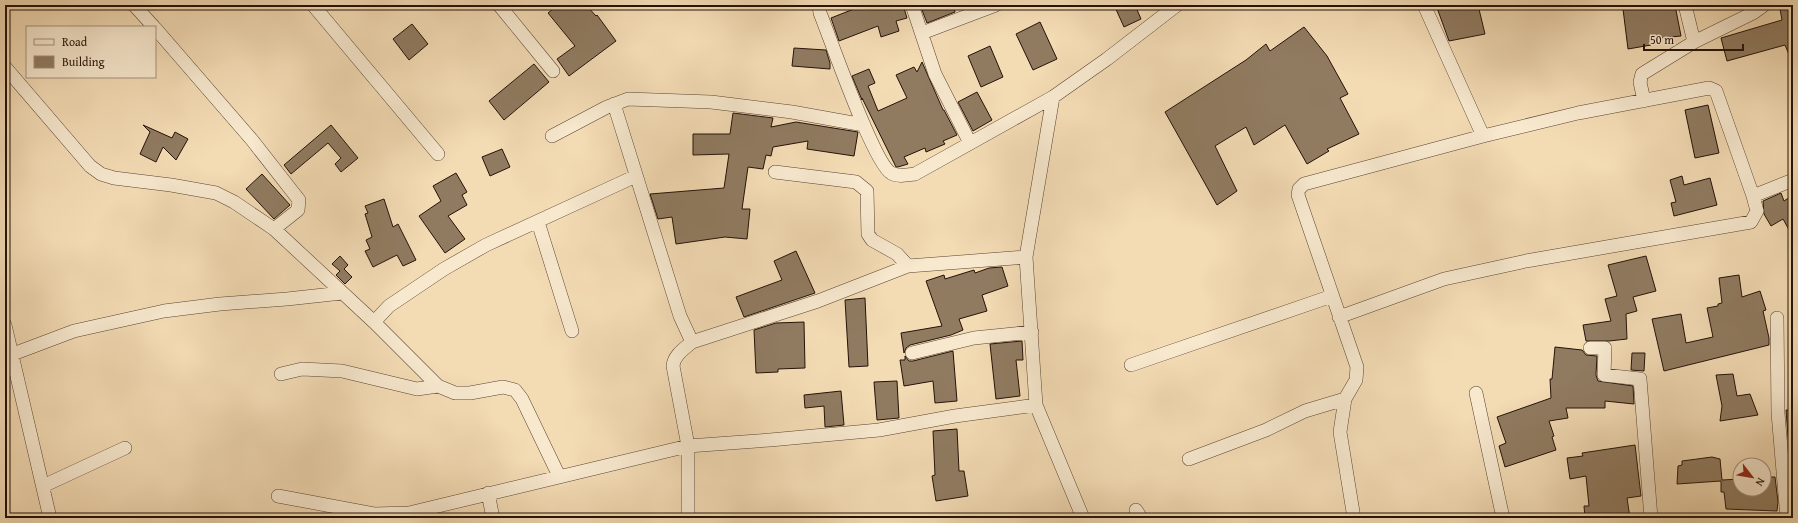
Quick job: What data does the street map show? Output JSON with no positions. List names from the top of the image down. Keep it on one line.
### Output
{"legend":["Road","Building"],"scale_bar":"50 m","north":"bottom right"}
